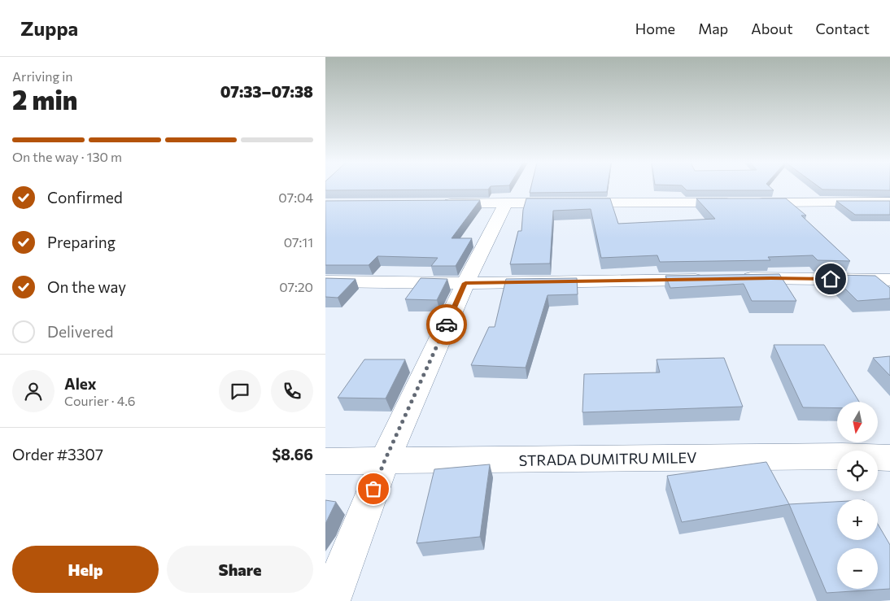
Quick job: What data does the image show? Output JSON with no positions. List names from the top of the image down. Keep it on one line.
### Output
{"streets":{"street":["STRADA DUMITRU MILEV"]},"north":"bottom","page":{"header":"Zuppa","nav":["Home","Map","About","Contact"],"heading":["2 min","Arriving in","07:33–07:38"],"panel":["Alex","Courier · 4.6","Order #3307","$8.66"],"bar":"On the way · 130 m","list":[["Confirmed","07:04"],["Preparing","07:11"],["On the way","07:20"],"Delivered"],"map_buttons":["+","−"],"buttons":["Help","Share"]}}
